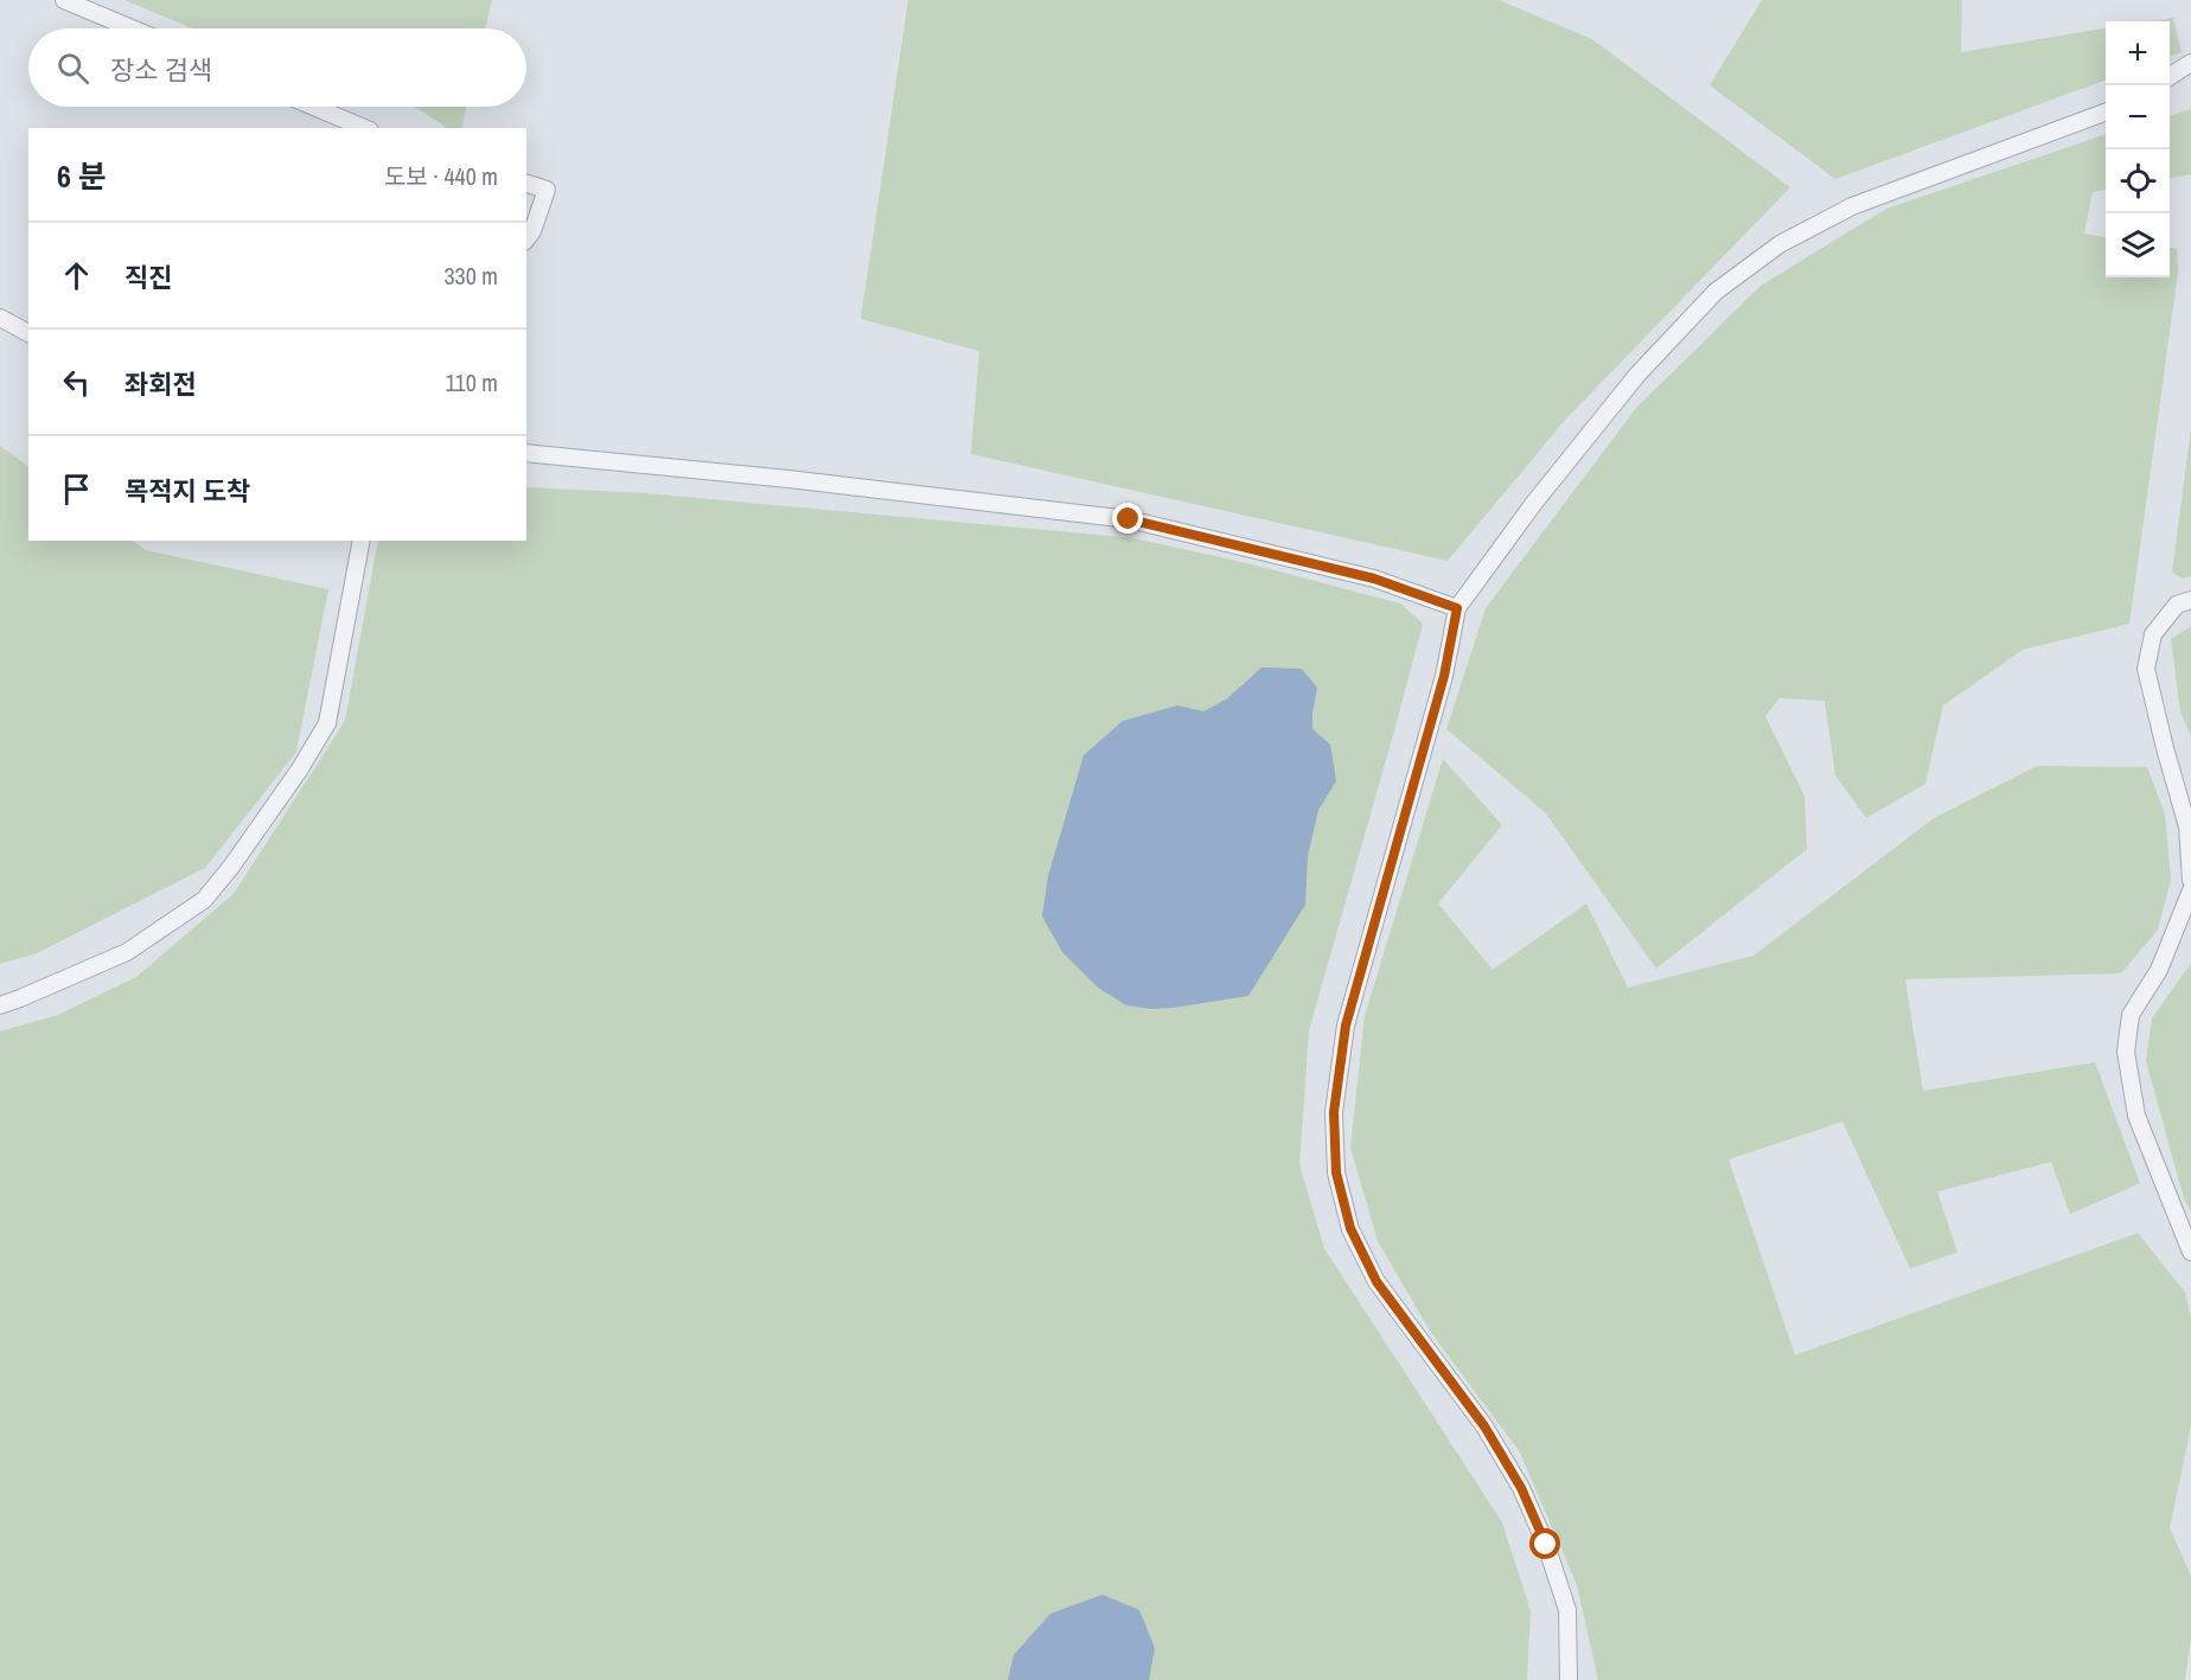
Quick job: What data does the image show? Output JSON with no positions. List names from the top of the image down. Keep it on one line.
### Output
{"page":{"map_buttons":["+","−"],"search":"장소 검색","heading":["6 분","도보 · 440 m"],"list":[["직진","330 m"],["좌회전","110 m"],"목적지 도착"]}}
